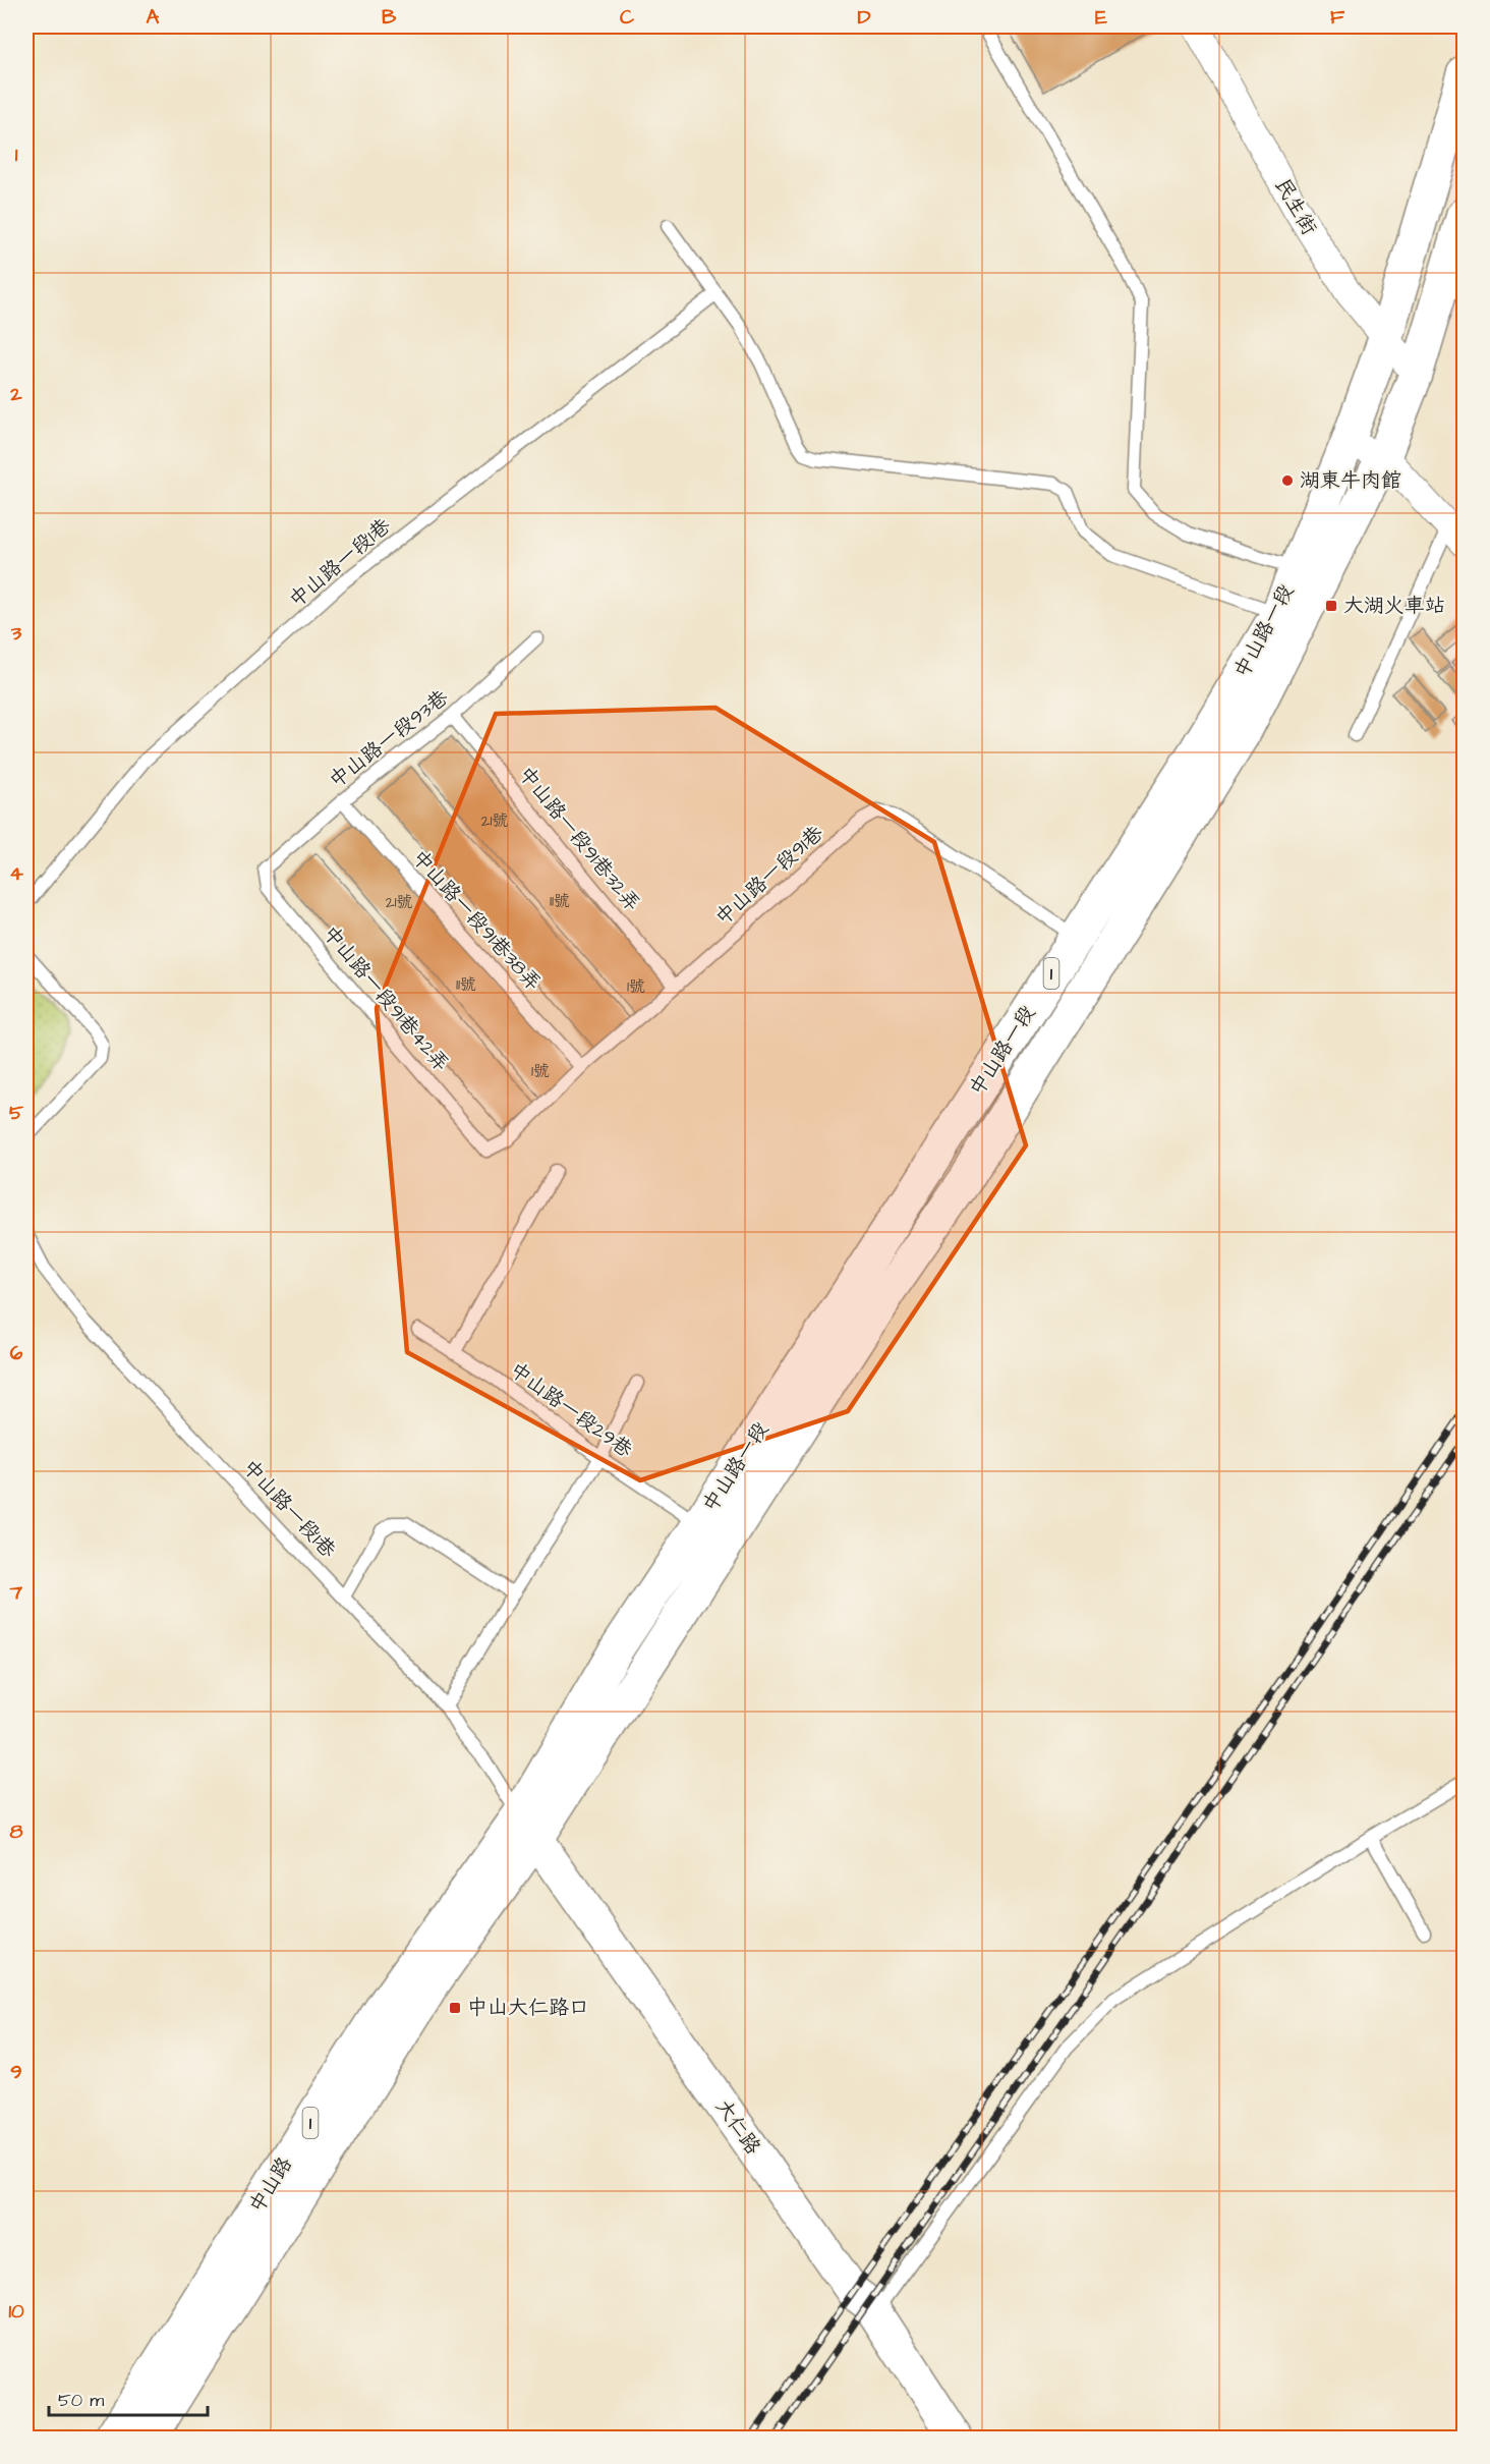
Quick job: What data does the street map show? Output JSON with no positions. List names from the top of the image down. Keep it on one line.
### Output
{"streets":{"main road":["中山路一段","1","大仁路","中山路"],"street":["民生街"],"lane":["中山路一段1巷","中山路一段93巷","中山路一段91巷32弄","中山路一段91巷","中山路一段91巷38弄","中山路一段91巷42弄","中山路一段29巷"]},"crossings":[["民生街","中山路一段"],["中山路一段1巷","中山路一段"],["中山路一段1巷","大仁路"],["中山路一段1巷","中山路"],["中山路一段","中山路一段91巷"],["中山路一段","中山路一段29巷"],["中山路一段","大仁路"],["中山路一段","中山路"],["中山路一段93巷","中山路一段91巷32弄"],["中山路一段93巷","中山路一段91巷38弄"],["中山路一段93巷","中山路一段91巷42弄"],["中山路一段91巷32弄","中山路一段91巷"],["中山路一段91巷","中山路一段91巷38弄"],["中山路一段91巷","中山路一段91巷42弄"],["大仁路","中山路"]],"places":{"other":["湖東牛肉館"],"transit":["大湖火車站","中山大仁路口"]},"house_numbers":["21號","11號","21號","11號","1號","1號"],"scale_bar":"50 m","grid":{"columns":["A","B","C","D","E","F"],"rows":["1","2","3","4","5","6","7","8","9","10"]}}
